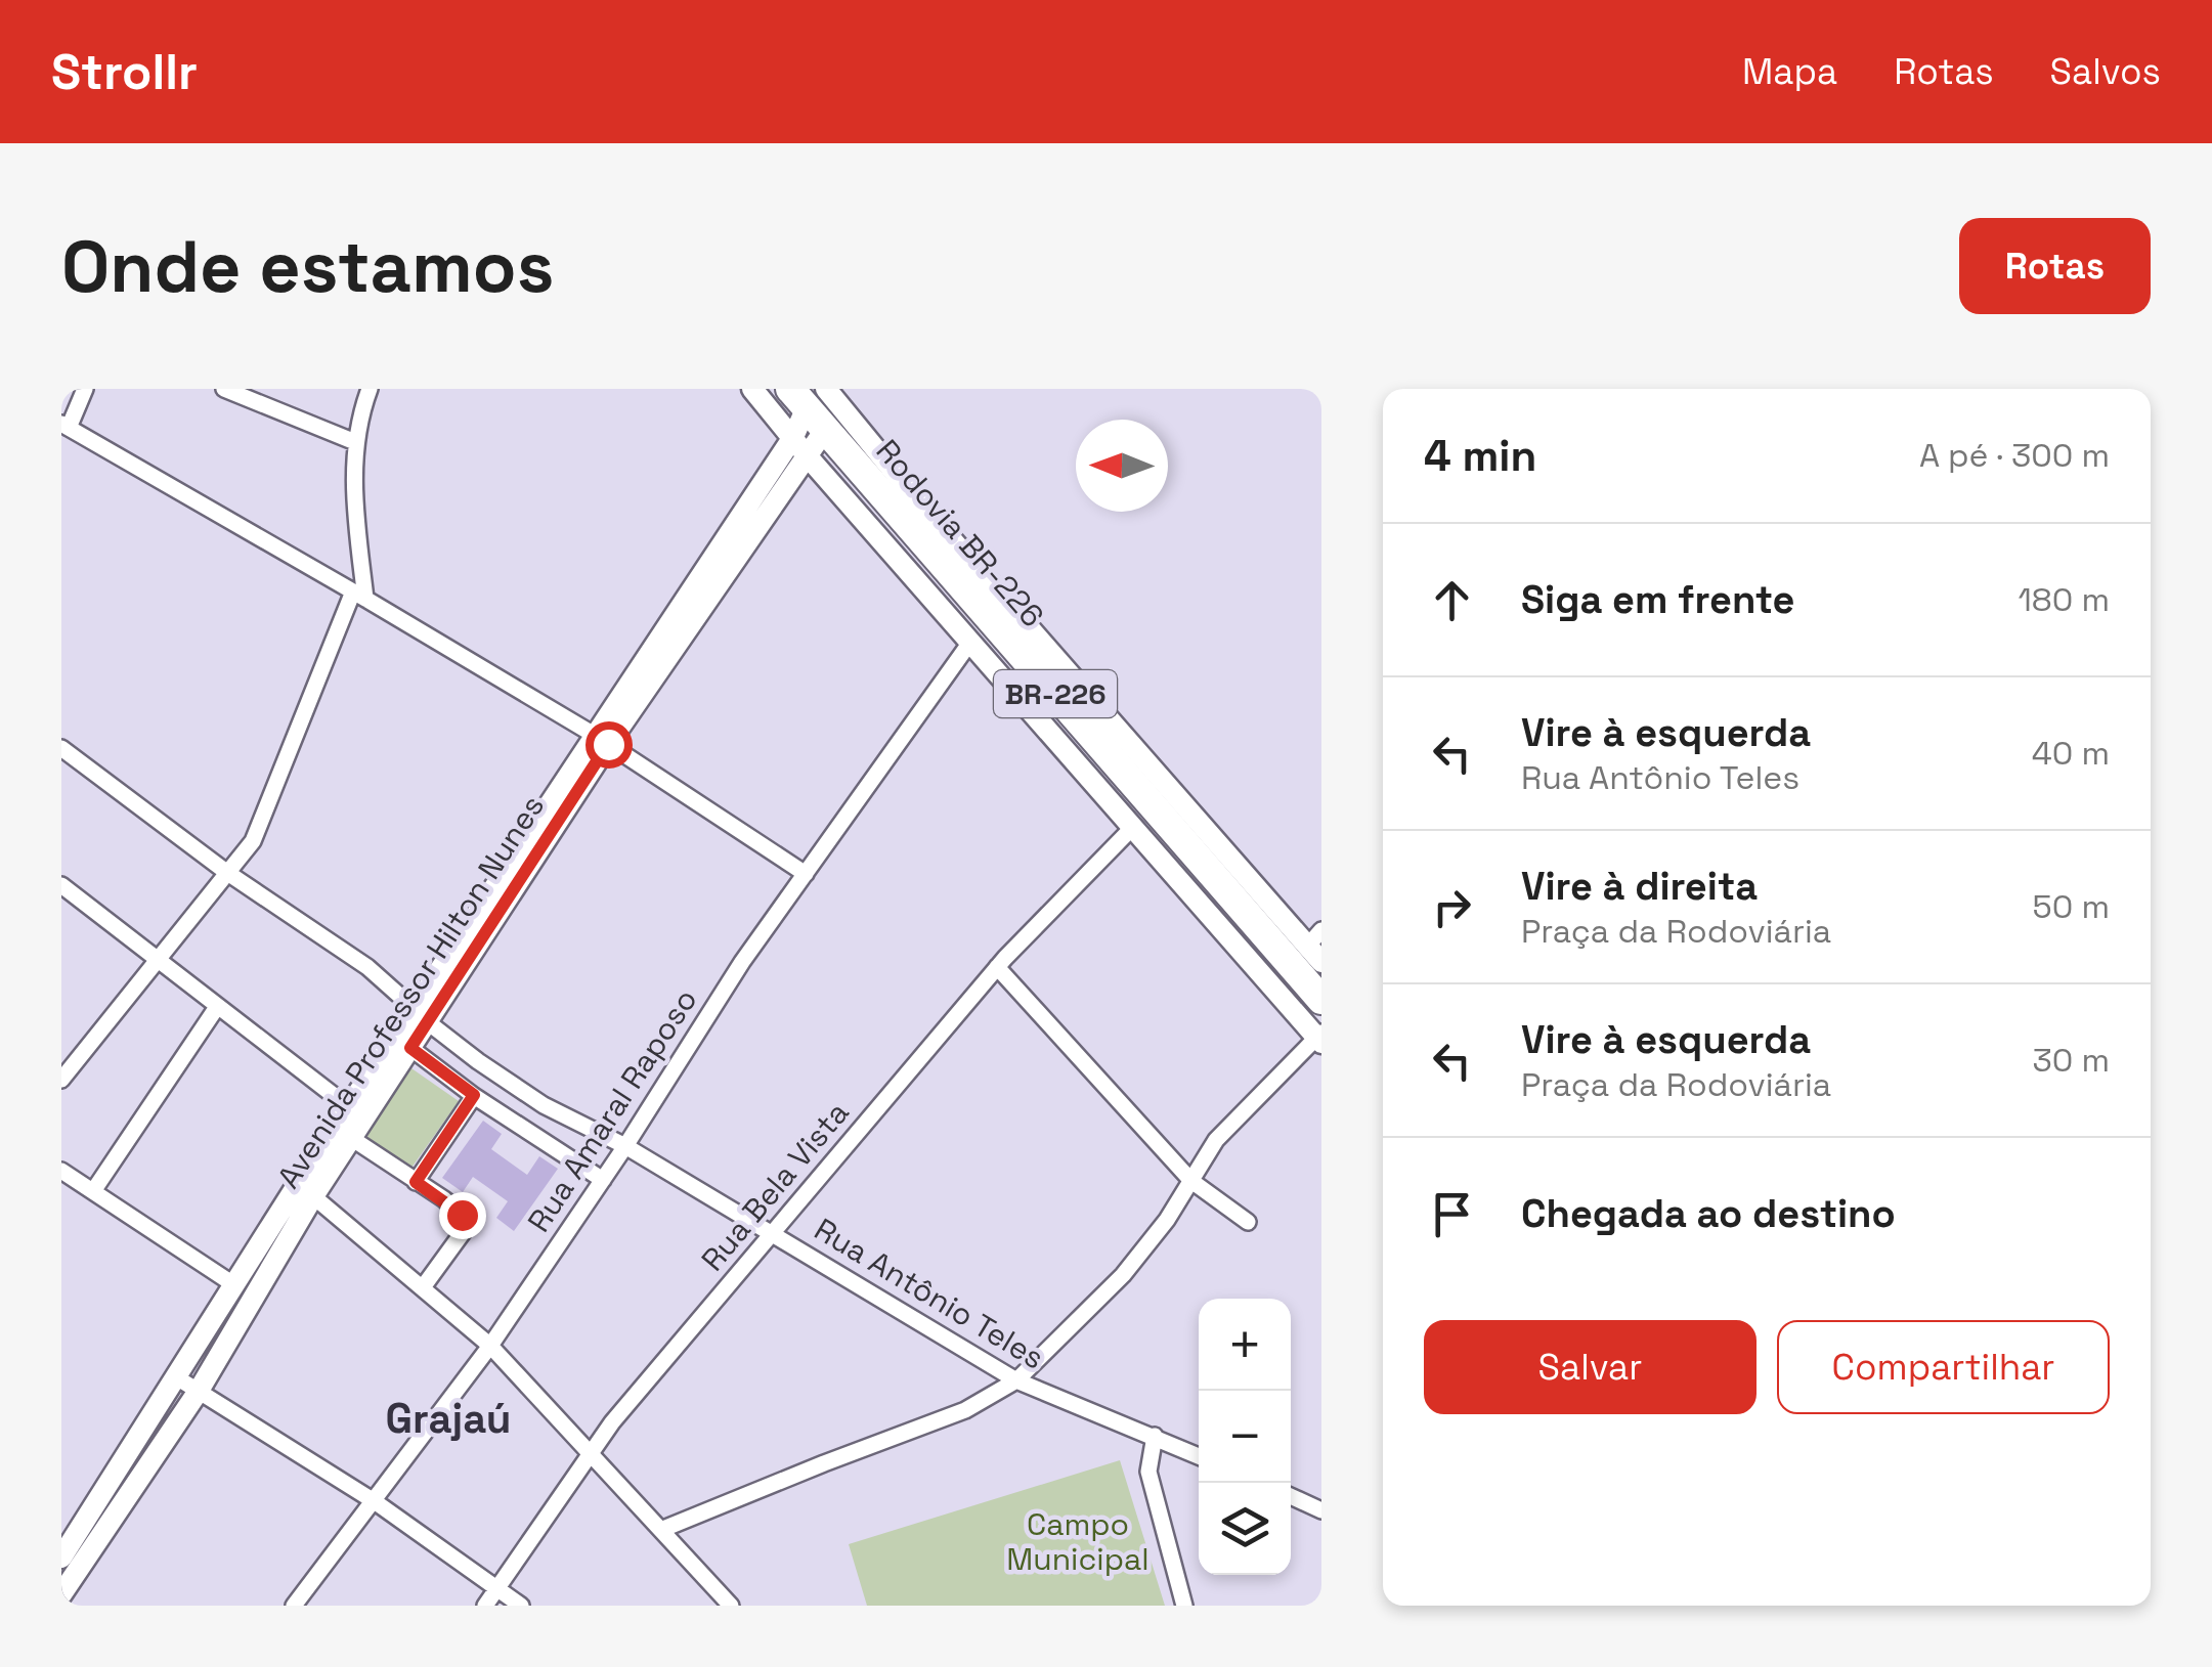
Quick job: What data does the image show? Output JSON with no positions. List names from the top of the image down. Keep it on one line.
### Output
{"streets":{"highway":["Rodovia BR-226","BR-226"],"street":["Avenida Professor Hilton Nunes","Rua Amaral Raposo","Rua Bela Vista","Rua Antônio Teles"]},"crossings":[["Rodovia BR-226","Avenida Professor Hilton Nunes"],["Avenida Professor Hilton Nunes","Rua Antônio Teles"],["Rua Amaral Raposo","Rua Antônio Teles"],["Rua Bela Vista","Rua Antônio Teles"]],"districts":["Grajaú"],"parks":["Campo Municipal"],"north":"left","page":{"header":"Strollr","nav":["Mapa","Rotas","Salvos"],"buttons":["Rotas",["Salvar","Compartilhar"]],"title":"Onde estamos","heading":["4 min","A pé · 300 m"],"list":[["Siga em frente","180 m"],["Vire à esquerda","Rua Antônio Teles","40 m"],["Vire à direita","Praça da Rodoviária","50 m"],["Vire à esquerda","Praça da Rodoviária","30 m"],"Chegada ao destino"],"map_buttons":["+","−"]}}
